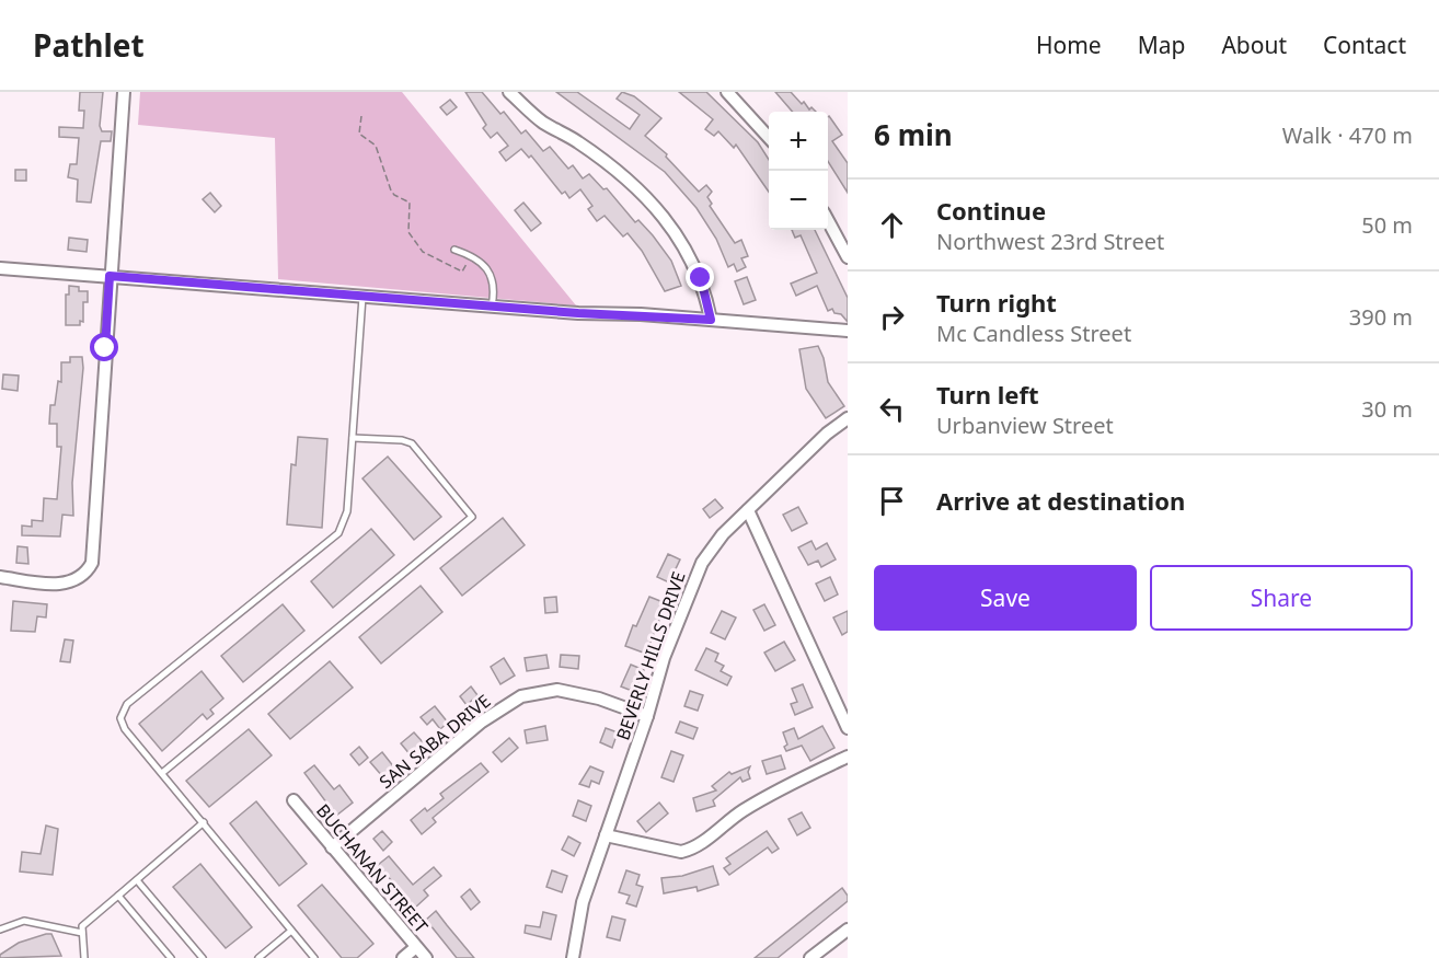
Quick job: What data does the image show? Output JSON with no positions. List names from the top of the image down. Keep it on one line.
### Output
{"streets":{"street":["BEVERLY HILLS DRIVE","SAN SABA DRIVE","BUCHANAN STREET"]},"crossings":[["BEVERLY HILLS DRIVE","SAN SABA DRIVE"],["SAN SABA DRIVE","BUCHANAN STREET"]],"page":{"header":"Pathlet","nav":["Home","Map","About","Contact"],"heading":["6 min","Walk · 470 m"],"map_buttons":["+","−"],"list":[["Continue","Northwest 23rd Street","50 m"],["Turn right","Mc Candless Street","390 m"],["Turn left","Urbanview Street","30 m"],"Arrive at destination"],"buttons":["Save","Share"]}}
